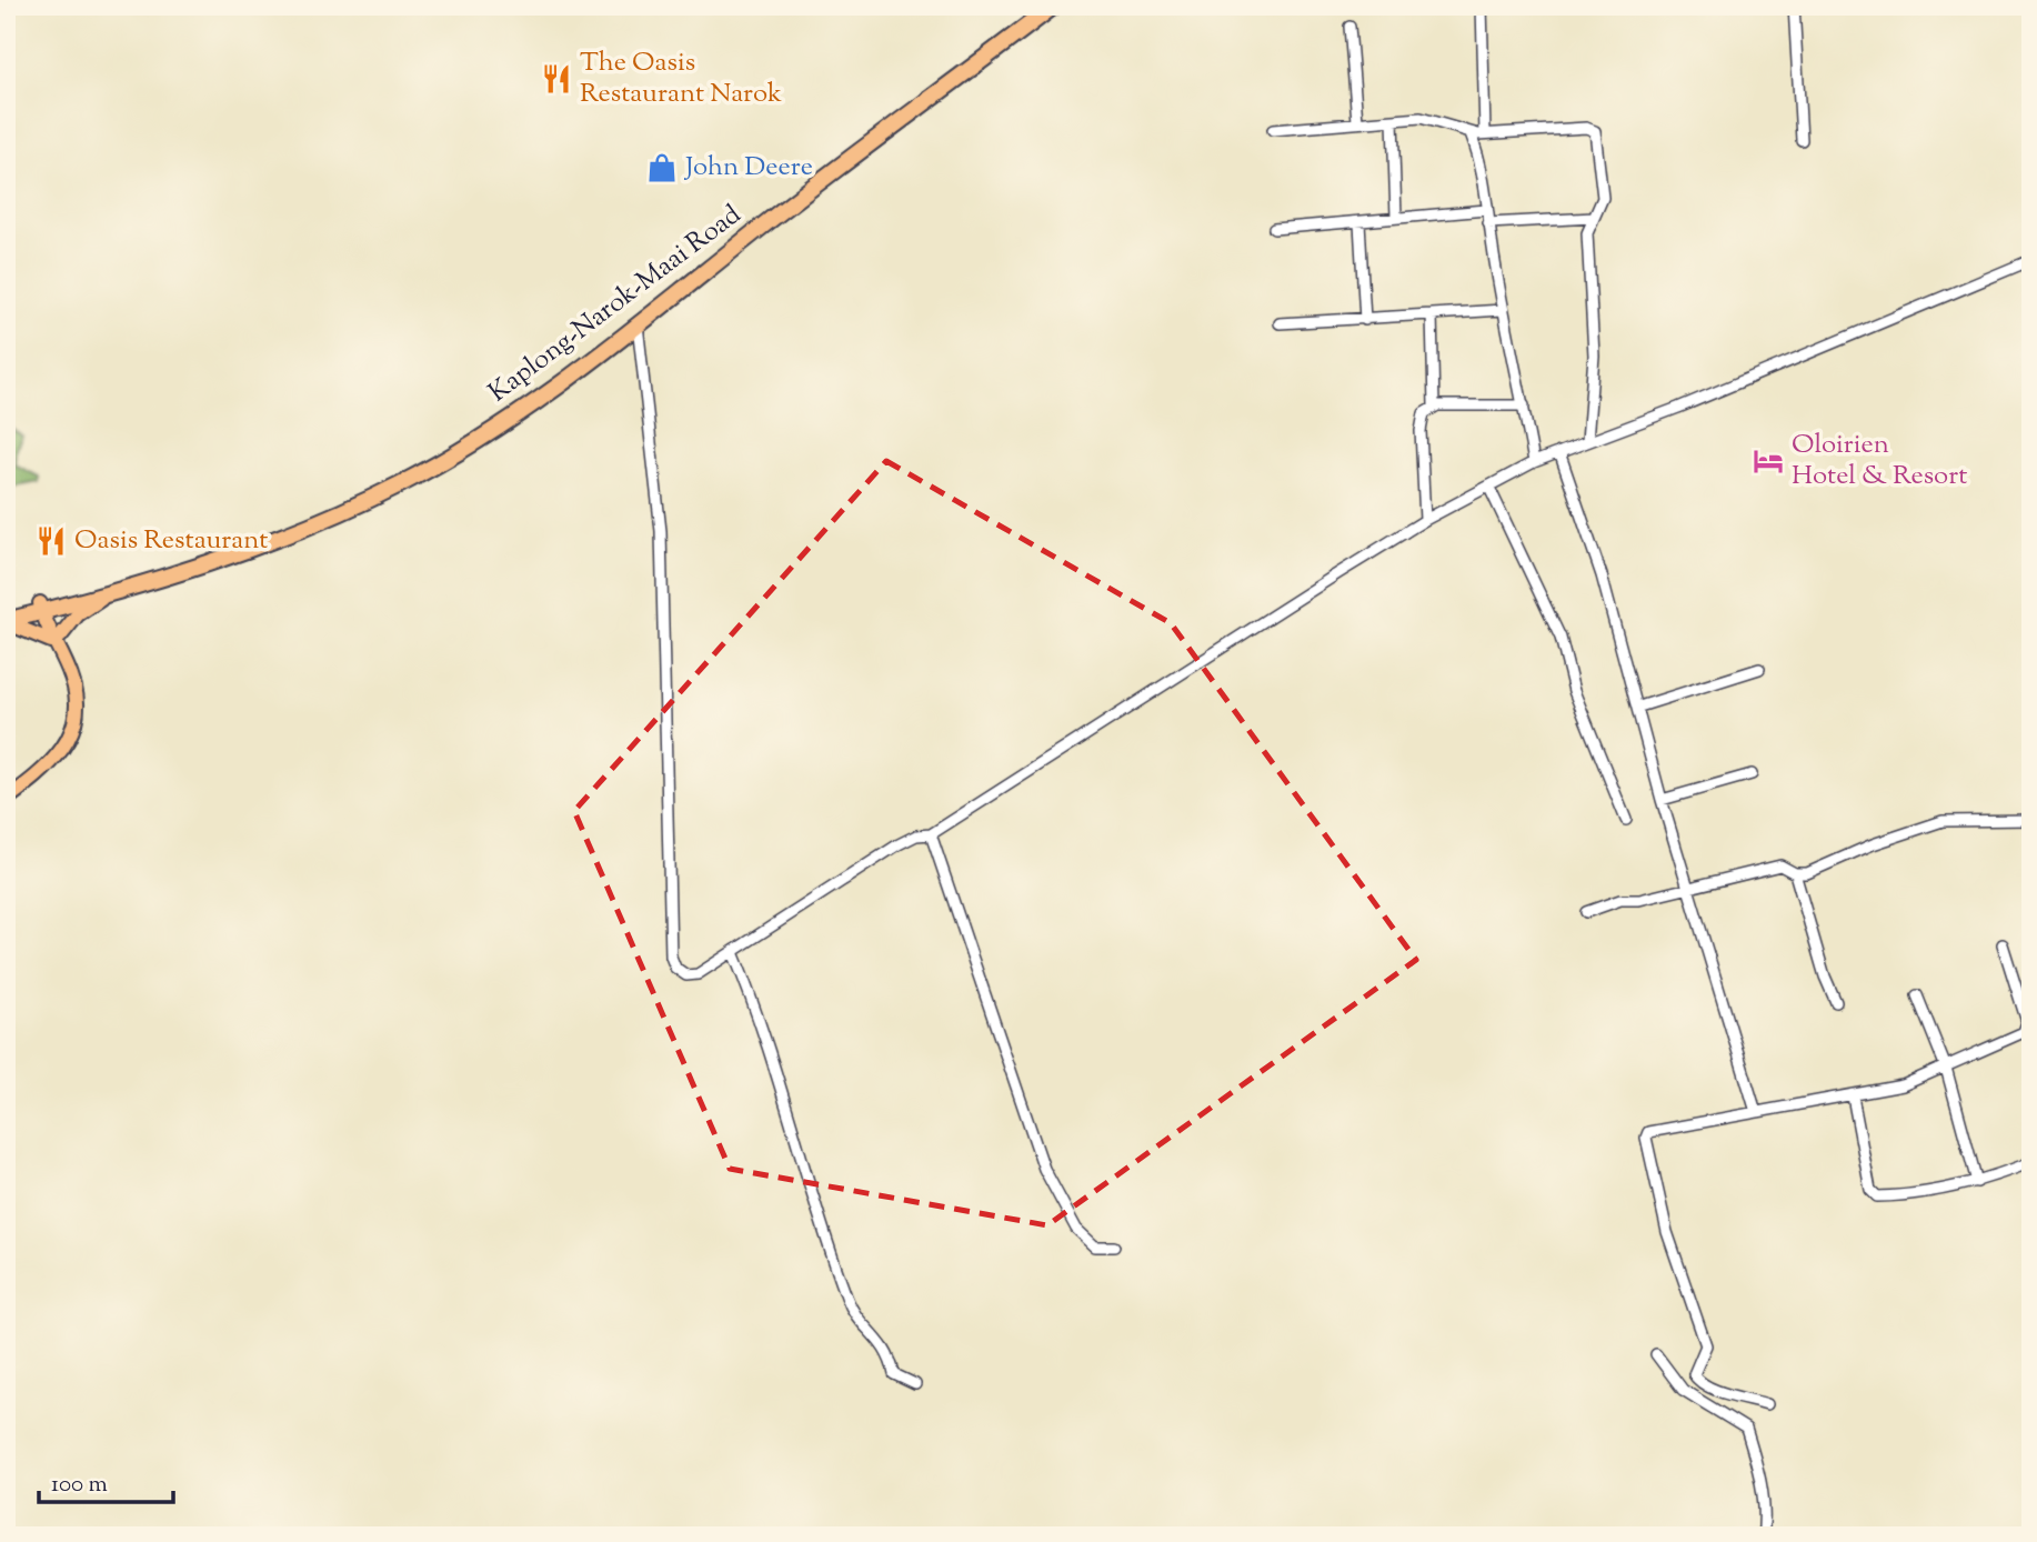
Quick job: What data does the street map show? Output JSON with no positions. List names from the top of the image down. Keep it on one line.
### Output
{"streets":{"highway":["Kaplong-Narok-Maai Road"]},"places":{"restaurant":["The Oasis Restaurant Narok","Oasis Restaurant"],"shop":["John Deere"],"hotel":["Oloirien Hotel & Resort"]},"scale_bar":"100 m"}
